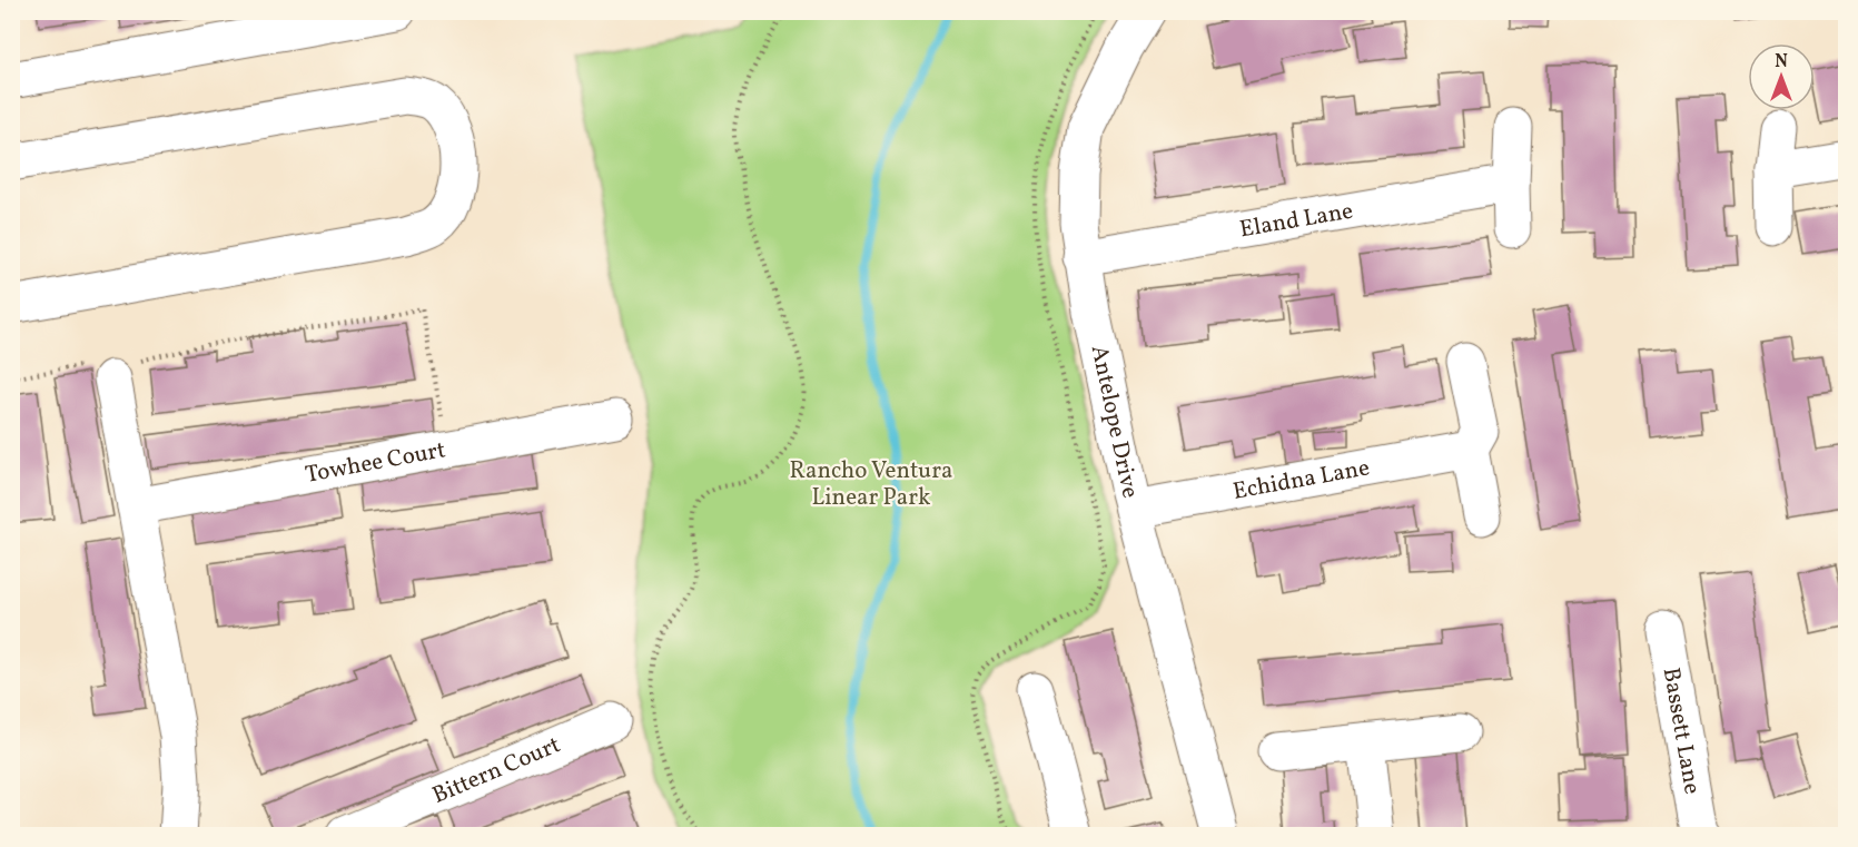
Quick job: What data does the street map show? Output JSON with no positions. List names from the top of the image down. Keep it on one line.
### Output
{"streets":{"street":["Eland Lane","Antelope Drive","Towhee Court","Echidna Lane","Bassett Lane","Bittern Court"]},"crossings":[["Eland Lane","Antelope Drive"],["Antelope Drive","Echidna Lane"]],"parks":["Rancho Ventura Linear Park"],"north":"top"}
